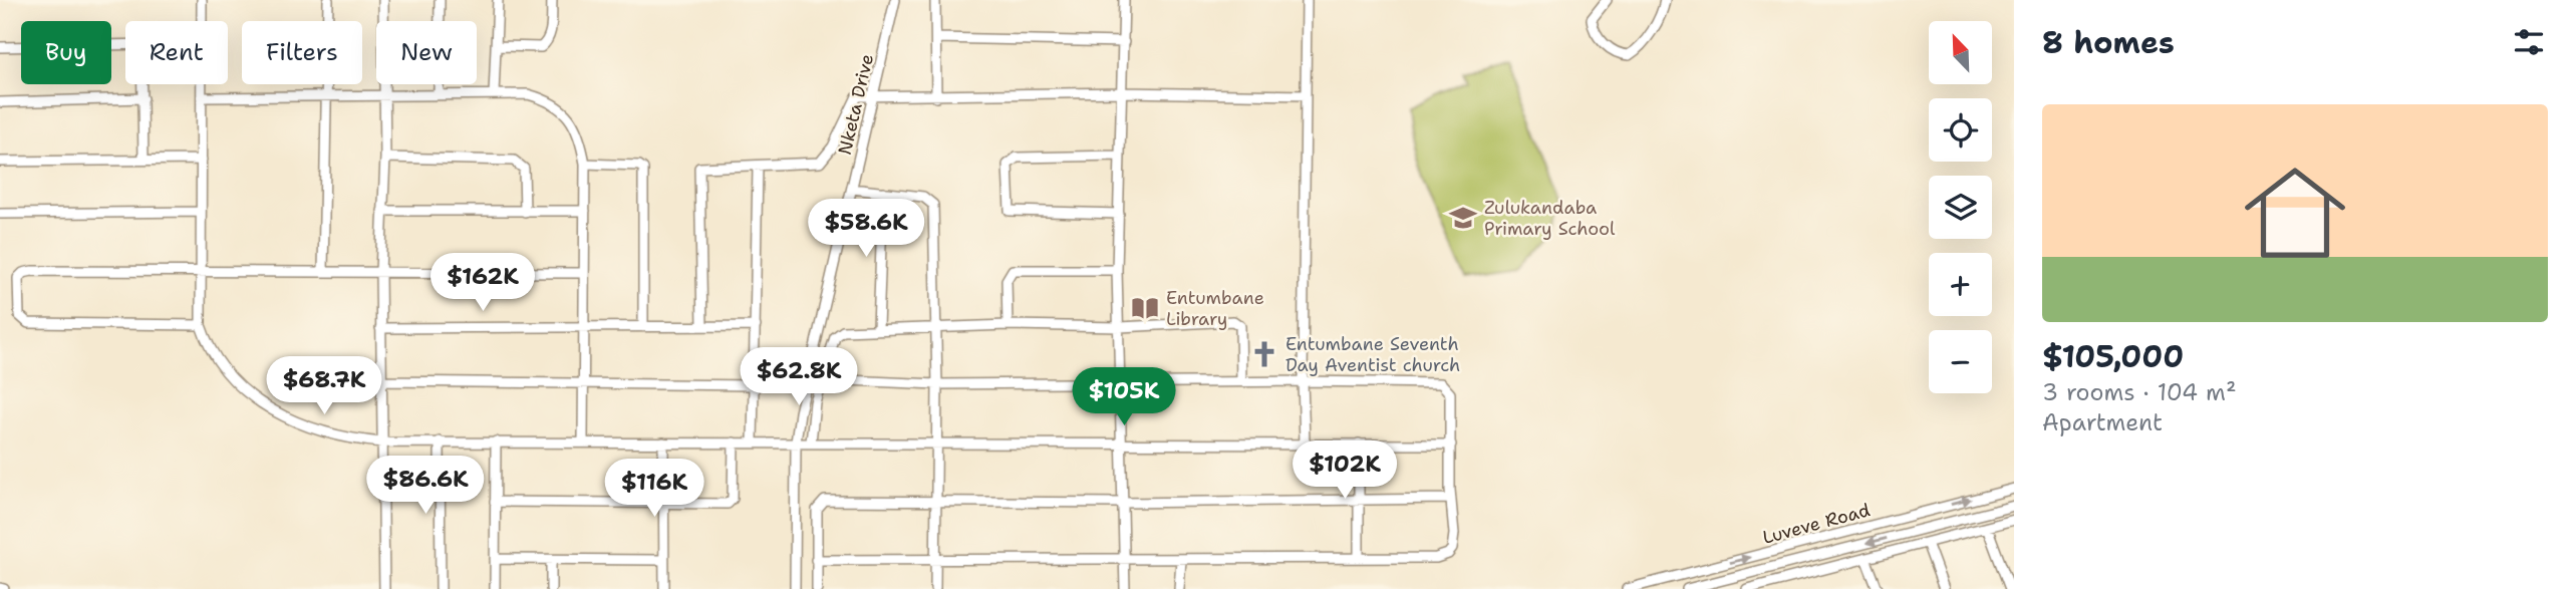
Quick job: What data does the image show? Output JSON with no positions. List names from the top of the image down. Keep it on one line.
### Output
{"streets":{"street":["Nketa Drive","Luveve Road"]},"places":{"school or university":["Zulukandaba Primary School"],"library":["Entumbane Library"],"church":["Entumbane Seventh Day Aventist church"]},"north":"top left","page":{"heading":"8 homes","map_buttons":["+","−"],"chip":["Buy","Rent","Filters","New"],"list":[{"name":"$105,000","note":"3 rooms · 104 m² · Apartment"}],"price":["$58.6K","$162K","$62.8K","$68.7K","$105K","$102K","$86.6K","$116K"]}}
